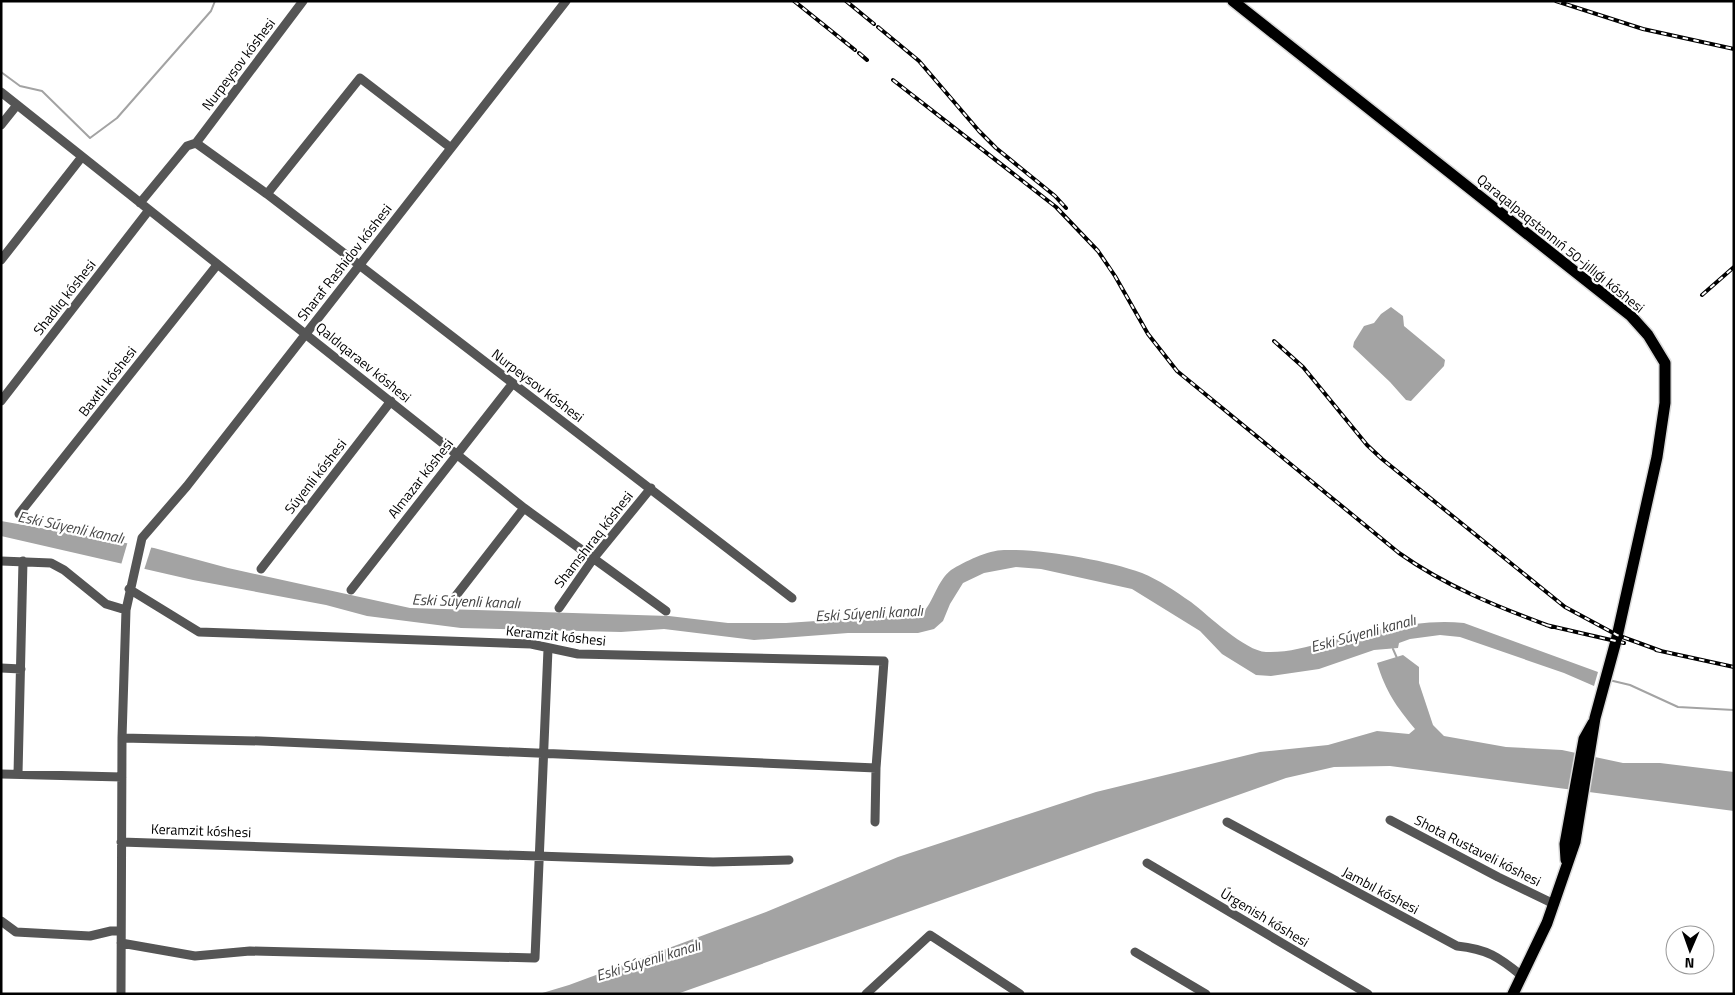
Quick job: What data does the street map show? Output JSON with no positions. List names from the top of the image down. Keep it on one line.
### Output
{"streets":{"main road":["Qaraqalpaqstannıń 50-jıllıǵı kóshesi"],"street":["Nurpeysov kóshesi","Sharaf Rashidov kóshesi","Shadlıq kóshesi","Qaldıqaraev kóshesi","Baxıtlı kóshesi","Súyenli kóshesi","Almazar kóshesi","Shamshıraq kóshesi","Keramzit kóshesi","Shota Rustaveli kóshesi","Jambıl kóshesi","Úrgenish kóshesi"]},"crossings":[["Nurpeysov kóshesi","Sharaf Rashidov kóshesi"],["Nurpeysov kóshesi","Qaldıqaraev kóshesi"],["Nurpeysov kóshesi","Almazar kóshesi"],["Nurpeysov kóshesi","Shamshıraq kóshesi"],["Qaraqalpaqstannıń 50-jıllıǵı kóshesi","Shota Rustaveli kóshesi"],["Sharaf Rashidov kóshesi","Qaldıqaraev kóshesi"],["Sharaf Rashidov kóshesi","Keramzit kóshesi"],["Shadlıq kóshesi","Qaldıqaraev kóshesi"],["Qaldıqaraev kóshesi","Baxıtlı kóshesi"],["Qaldıqaraev kóshesi","Súyenli kóshesi"],["Qaldıqaraev kóshesi","Almazar kóshesi"],["Qaldıqaraev kóshesi","Shamshıraq kóshesi"]],"water":["Eski Súyenli kanalı"],"north":"bottom"}
